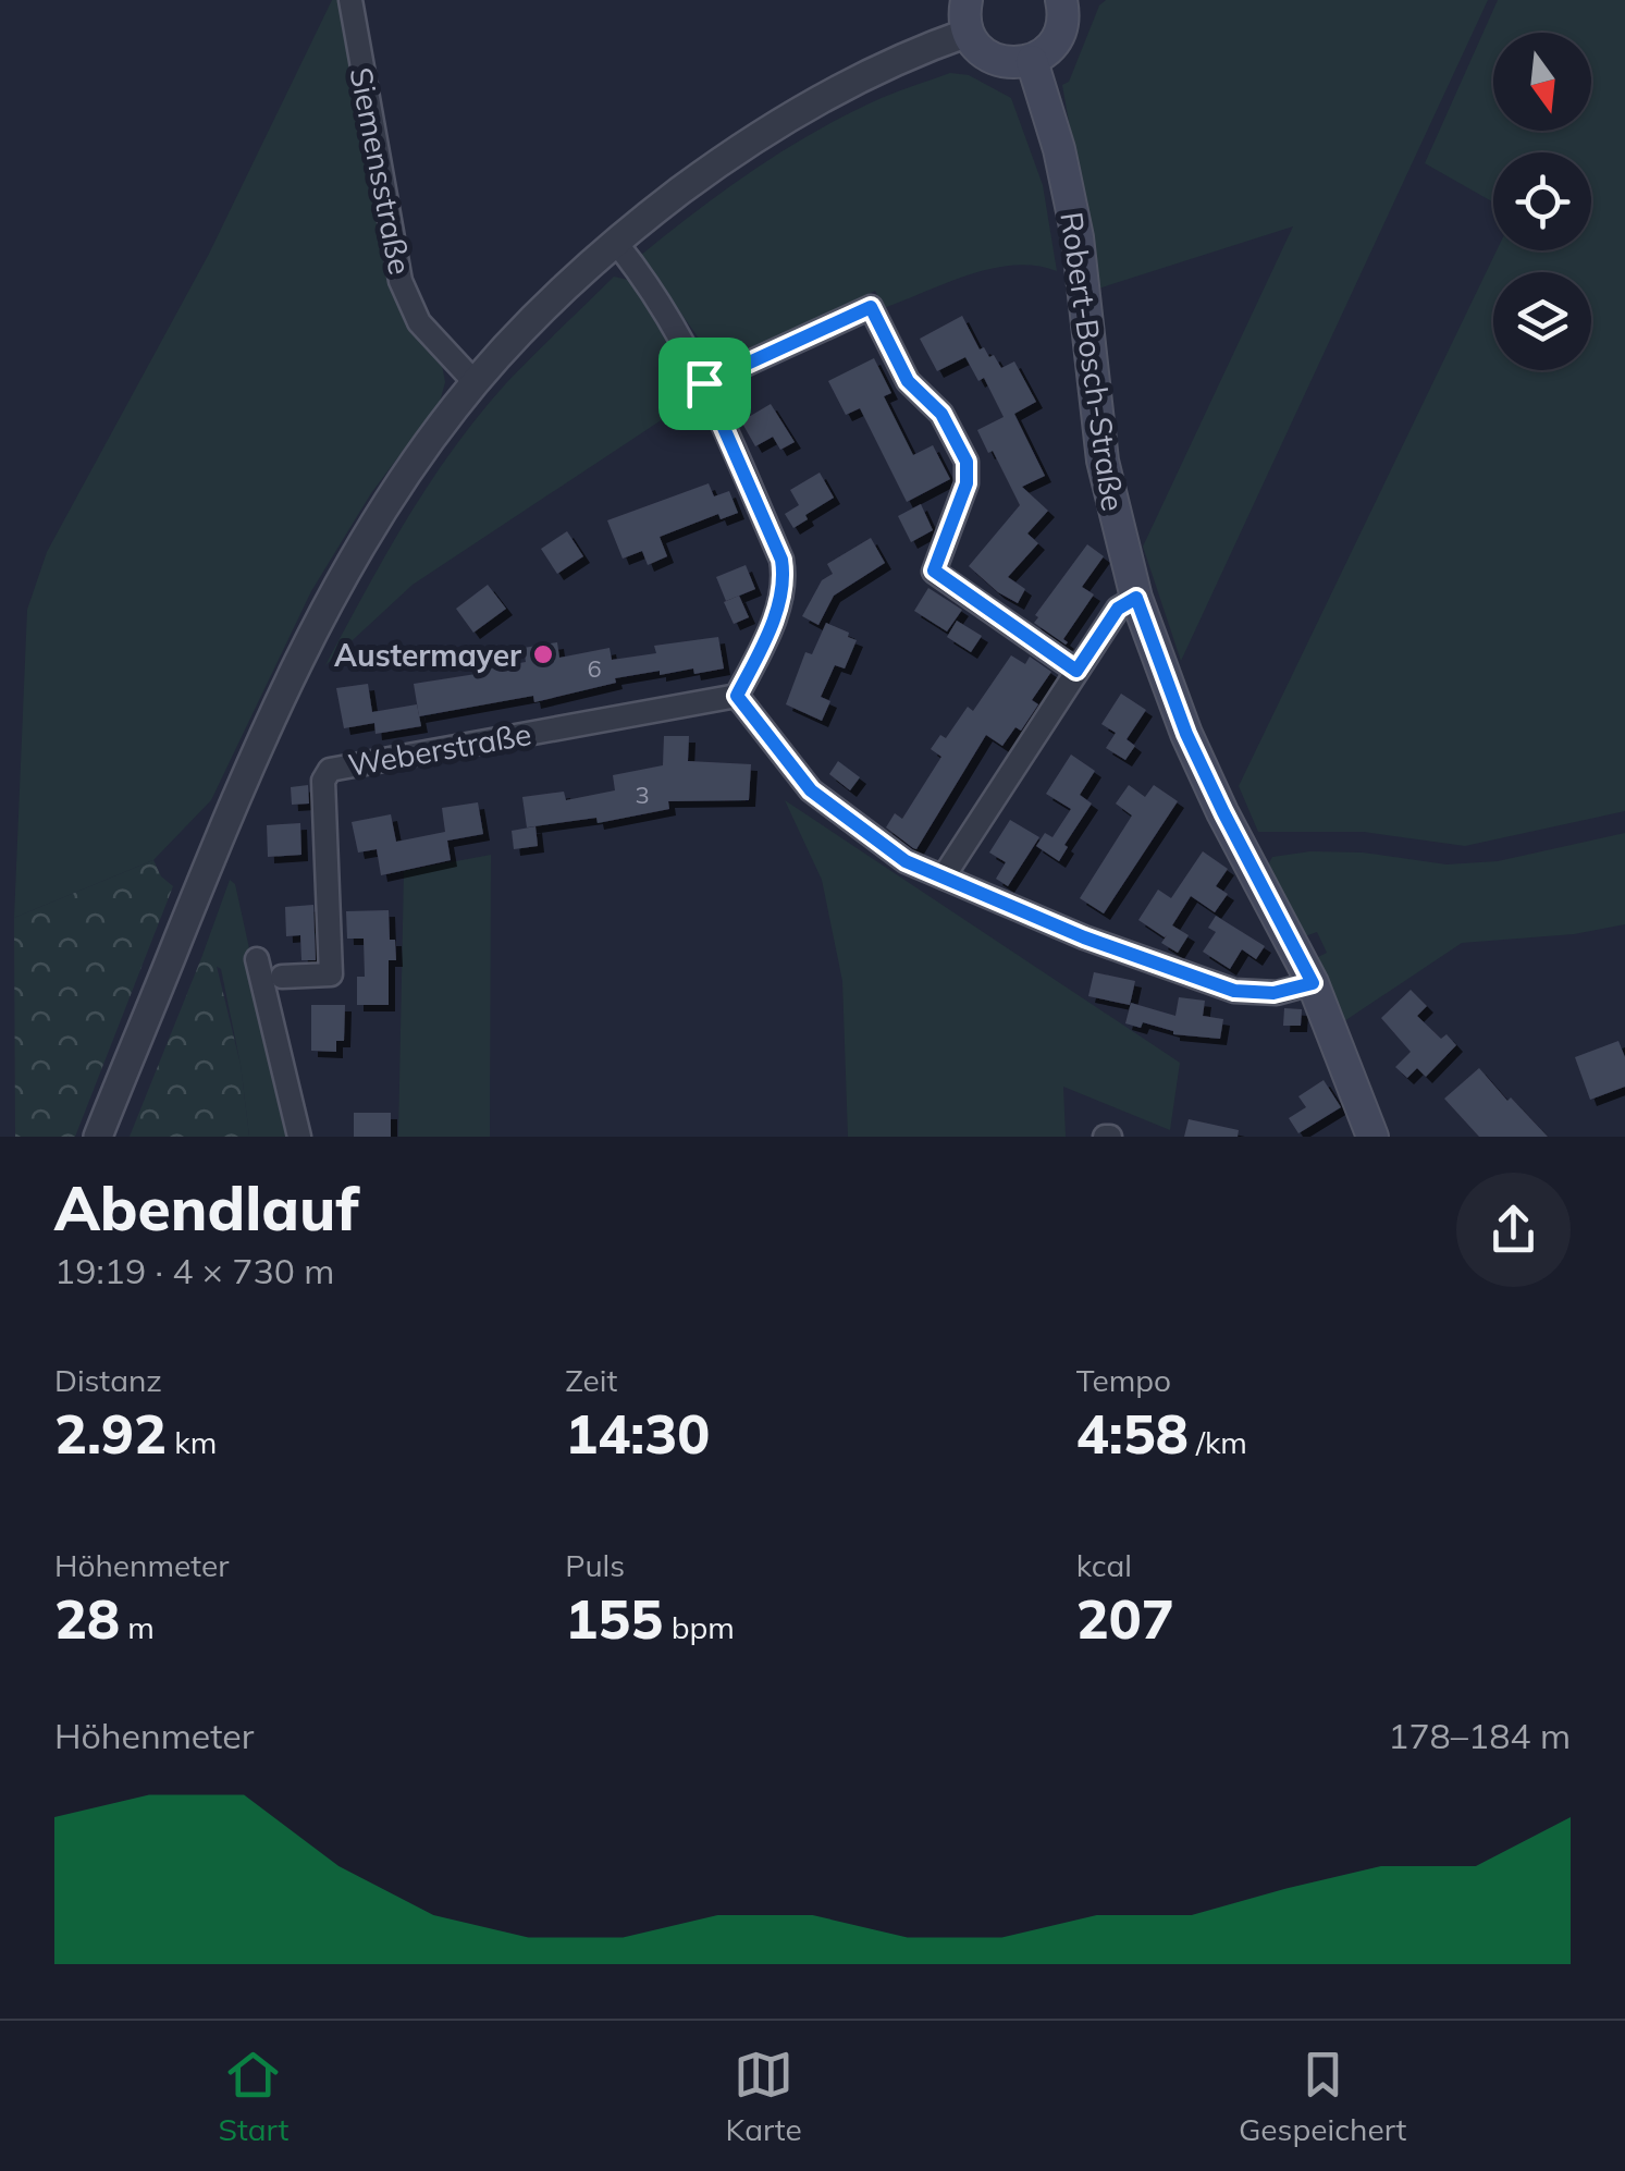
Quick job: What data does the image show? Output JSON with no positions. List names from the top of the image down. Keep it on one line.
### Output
{"streets":{"main road":["Robert-Bosch-Straße"],"street":["Siemensstraße","Weberstraße"]},"places":["Austermayer"],"house_numbers":["6","3"],"north":"bottom","page":{"heading":["Abendlauf","19:19 · 4 × 730 m"],"stats":[["Distanz","2.92 km"],["Zeit","14:30"],["Tempo","4:58 /km"],["Höhenmeter","28 m"],["Puls","155 bpm"],["kcal","207"]],"chart":["Höhenmeter","178–184 m"],"tabs":["Start","Karte","Gespeichert"]}}
